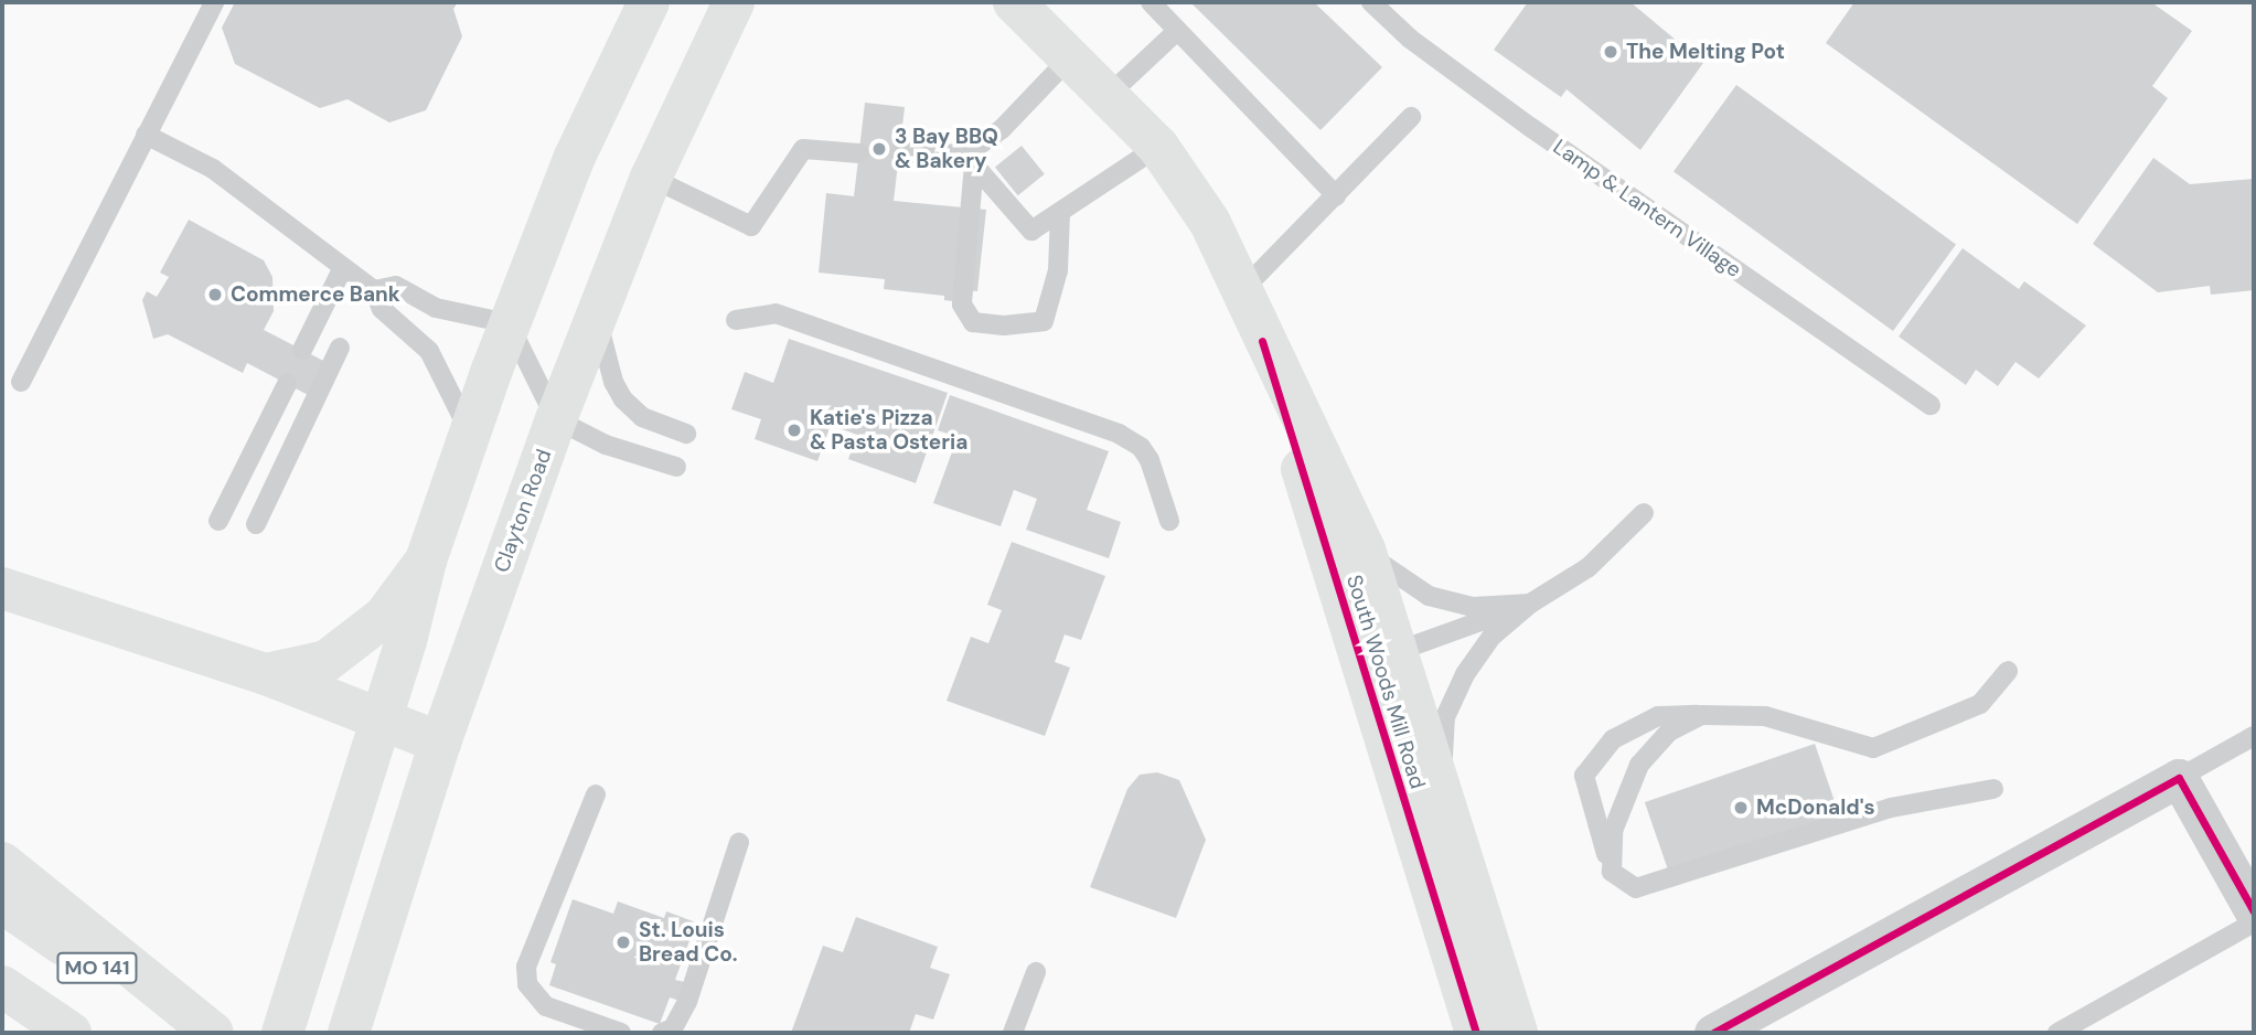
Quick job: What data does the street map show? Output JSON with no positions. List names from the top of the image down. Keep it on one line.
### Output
{"streets":{"main road":["Clayton Road","South Woods Mill Road","MO 141"],"lane":["Lamp & Lantern Village"]},"places":["The Melting Pot","3 Bay BBQ & Bakery","Commerce Bank","Katie's Pizza & Pasta Osteria","McDonald's","St. Louis Bread Co."]}
